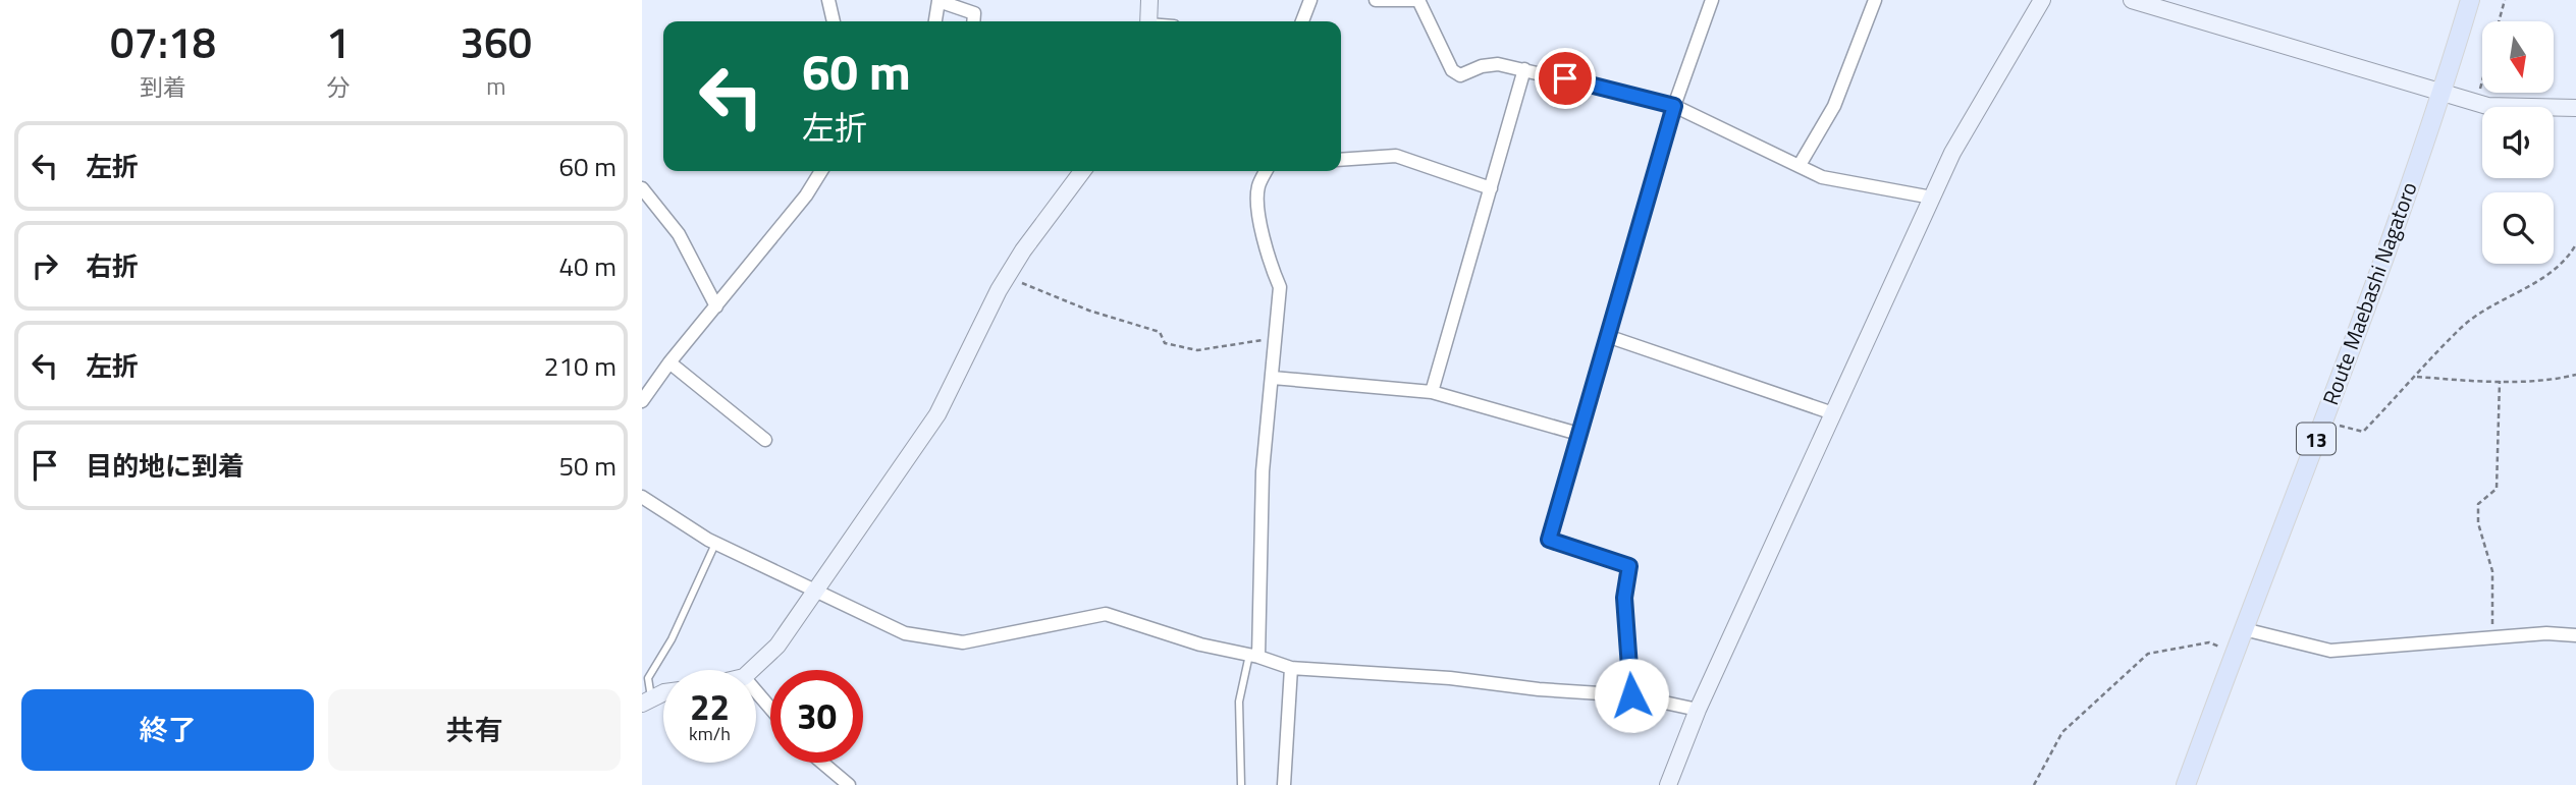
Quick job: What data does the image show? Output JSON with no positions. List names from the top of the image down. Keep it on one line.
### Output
{"streets":{"main road":["Route Maebashi Nagatoro","13"]},"north":"bottom","page":{"eta":["07:18","到着","1","分","360","m"],"turn":["60 m","左折"],"list":[{"name":"左折","value":"60 m"},{"name":"右折","value":"40 m"},{"name":"左折","value":"210 m"},{"name":"目的地に到着","value":"50 m"}],"speed":"22 km/h","limit":"30","buttons":["終了","共有"]}}
